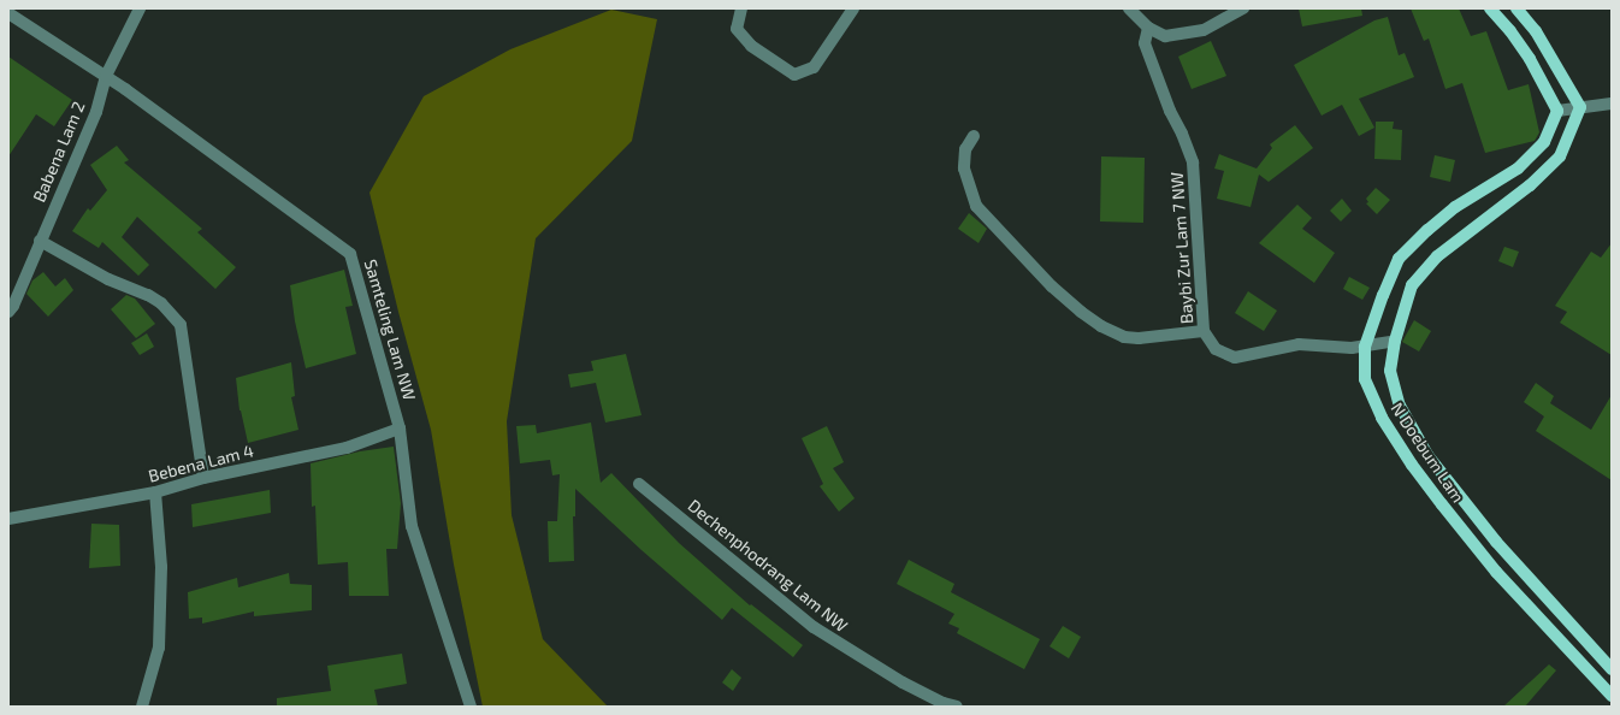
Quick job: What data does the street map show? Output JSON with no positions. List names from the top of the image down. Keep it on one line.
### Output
{"streets":{"main road":["N Doebum Lam"],"street":["Babena Lam 2","Baybi Zur Lam 7 NW","Samteling Lam NW","Bebena Lam 4","Dechenphodrang Lam NW"]},"crossings":[["Babena Lam 2","Samteling Lam NW"],["Baybi Zur Lam 7 NW","N Doebum Lam"],["Samteling Lam NW","Bebena Lam 4"]]}
